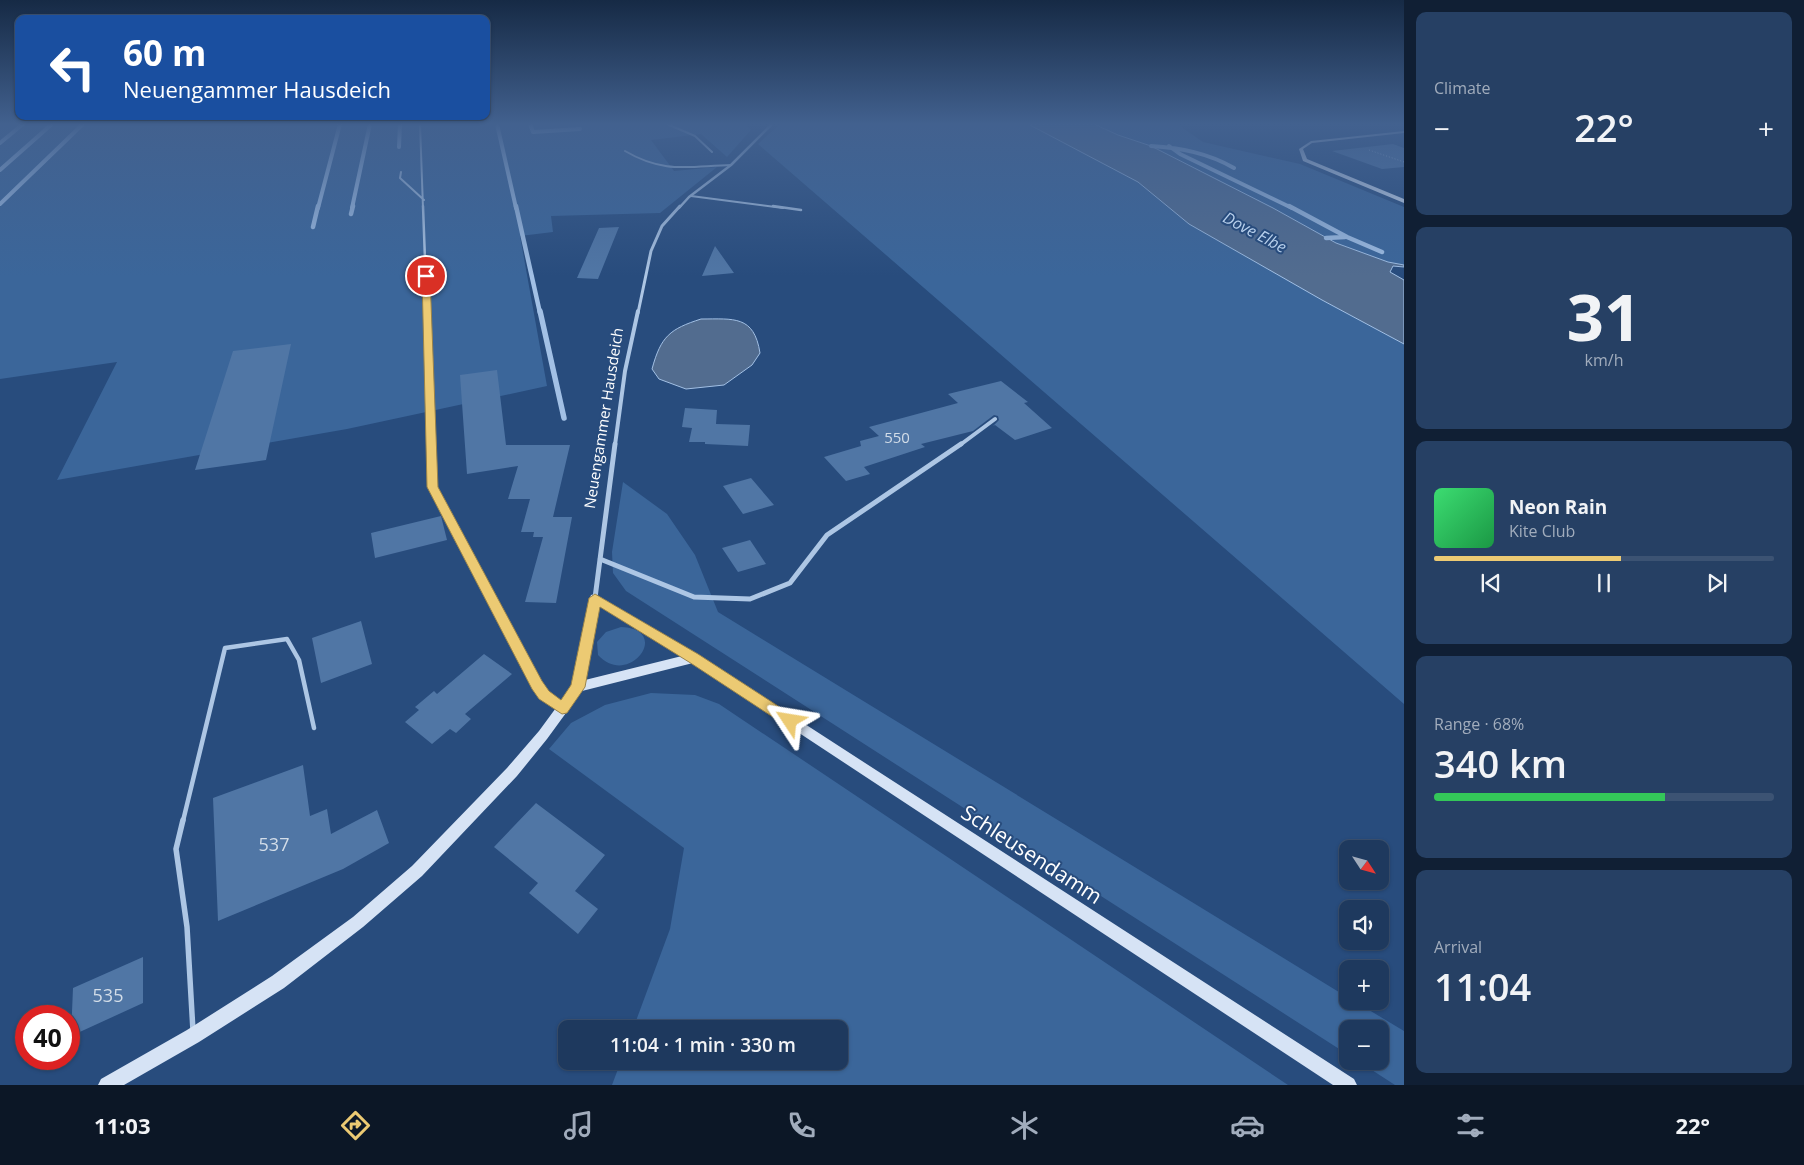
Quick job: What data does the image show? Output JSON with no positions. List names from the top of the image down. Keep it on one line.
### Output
{"streets":{"street":["Neuengammer Hausdeich","Schleusendamm"]},"crossings":[["Neuengammer Hausdeich","Schleusendamm"]],"water":["Dove Elbe"],"house_numbers":["550","537","535"],"north":"bottom right","page":{"tile":["Climate",["31","km/h"],["Range · 68%","340 km"],["Arrival","11:04"]],"turn":["60 m","Neuengammer Hausdeich"],"heat":["−","22°","+"],"song":["Neon Rain","Kite Club"],"map_buttons":["+","−"],"limit":"40","trip":"11:04 · 1 min · 330 m","tabs":["11:03","22°"]}}
